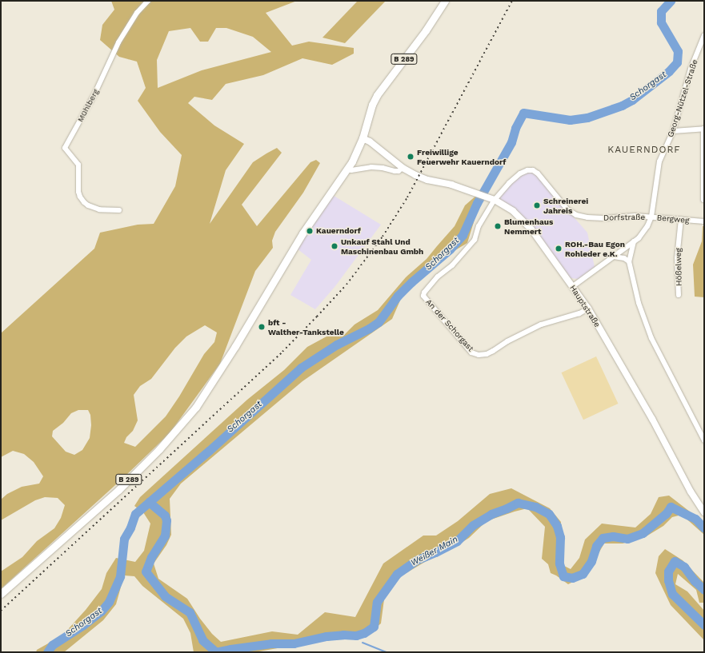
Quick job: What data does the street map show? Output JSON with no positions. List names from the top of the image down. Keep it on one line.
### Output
{"streets":{"main road":["B 289","Hauptstraße"],"street":["Georg-Nützel-Straße","Mühlberg","Dorfstraße","Bergweg","Hößelweg","An der Schorgast"]},"crossings":[["B 289","Hauptstraße"],["Georg-Nützel-Straße","Dorfstraße"],["Georg-Nützel-Straße","Bergweg"],["Dorfstraße","Bergweg"],["Dorfstraße","Hauptstraße"],["Dorfstraße","An der Schorgast"],["Bergweg","Hößelweg"],["Bergweg","Hauptstraße"],["Hauptstraße","An der Schorgast"]],"districts":["KAUERNDORF"],"water":["Schorgast","Weißer Main"],"places":["Freiwillige Feuerwehr Kauerndorf","Schreinerei Jahreis","Blumenhaus Nemmert","Kauerndorf","Unkauf Stahl Und Maschinenbau Gmbh","ROH.-Bau Egon Rohleder e.K.","bft - Walther-Tankstelle"]}
